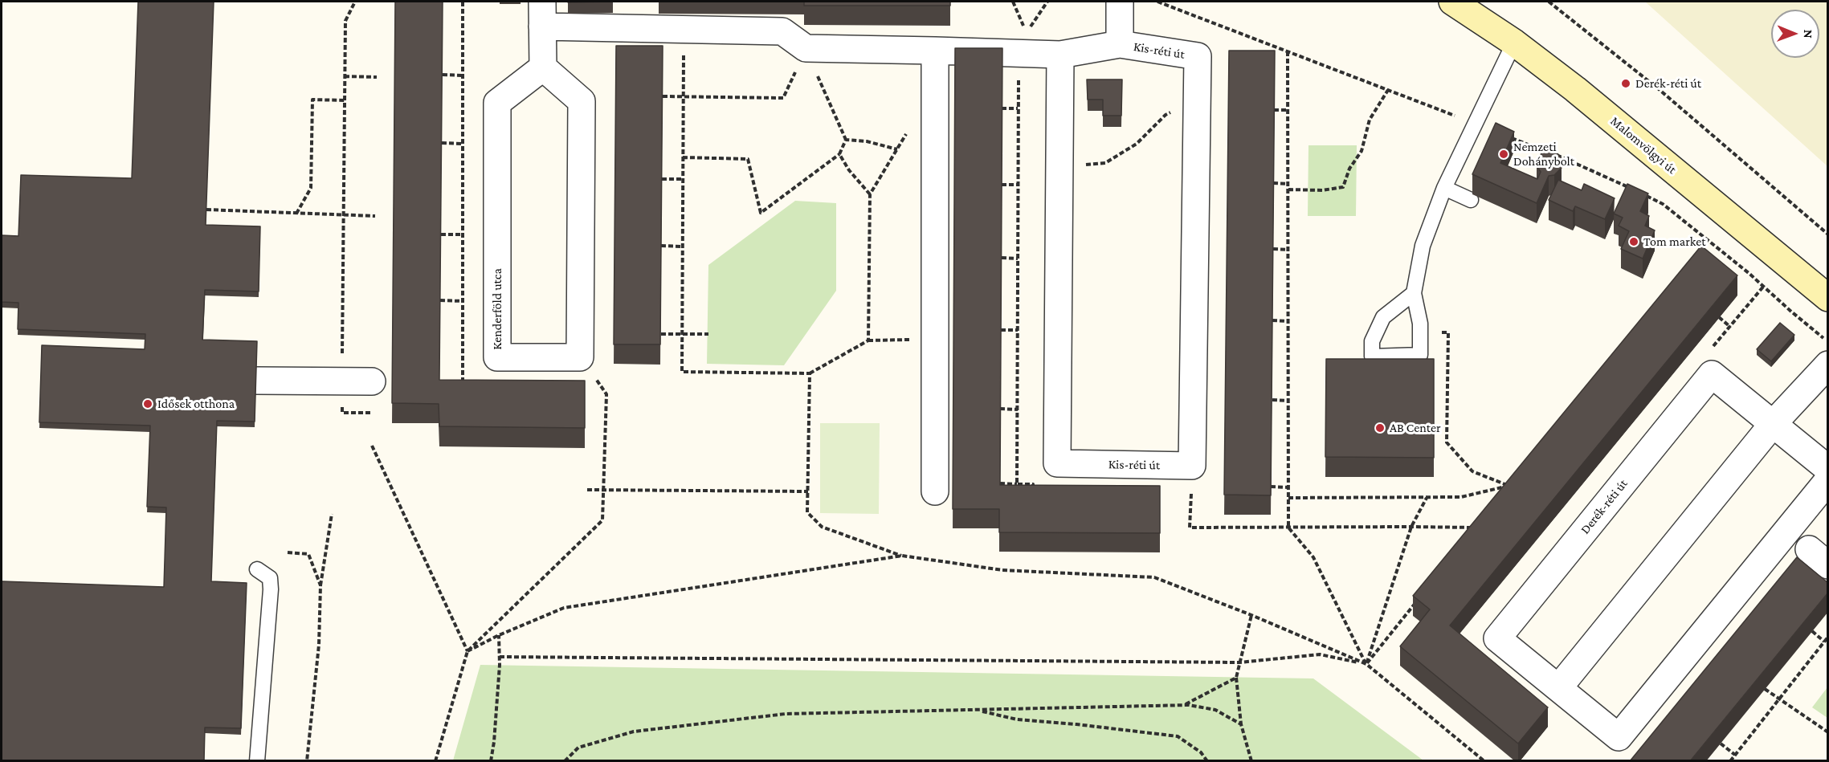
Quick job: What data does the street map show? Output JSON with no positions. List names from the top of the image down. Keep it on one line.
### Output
{"streets":{"main road":["Malomvölgyi út"],"street":["Kis-réti út","Kenderföld utca","Derék-réti út"]},"places":["Derék-réti út","Nemzeti Dohánybolt","Tom market","Idősek otthona","AB Center"],"north":"right"}
